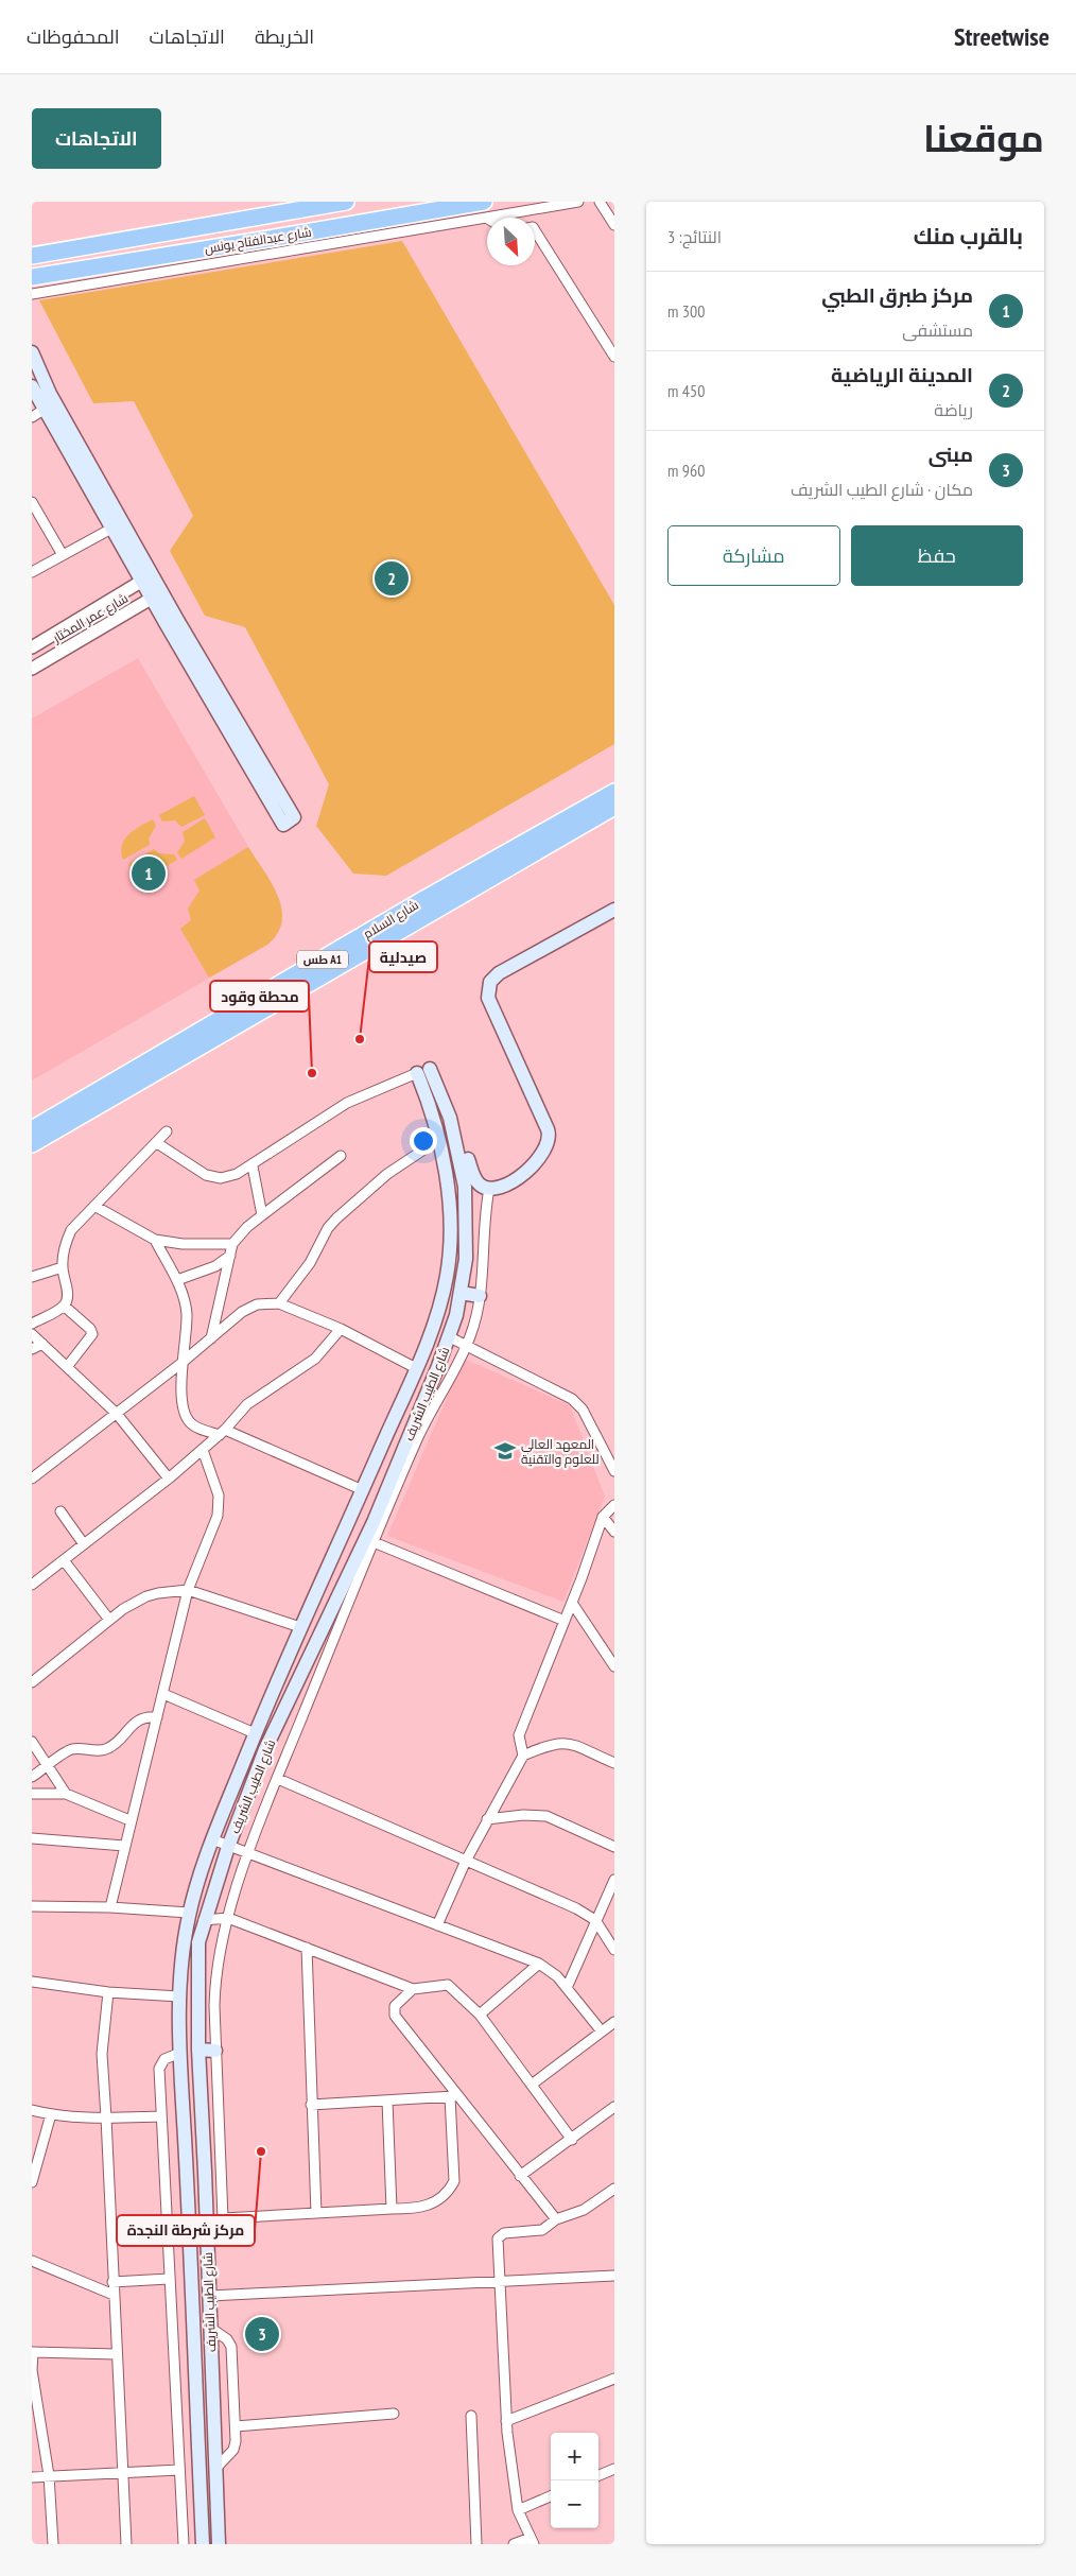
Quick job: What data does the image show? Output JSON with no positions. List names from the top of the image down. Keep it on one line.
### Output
{"streets":{"highway":["شارع عبدالفتاح يونس","شارع السلام","طس A1"],"main road":["شارع الطيب الشريف"],"street":["شارع عمر المختار"]},"places":{"other":["صيدلية","محطة وقود","مركز شرطة النجدة"],"school or university":["المعهد العالي للعلوم والتقنية"]},"north":"bottom right","page":{"header":"Streetwise","nav":["الخريطة","الاتجاهات","المحفوظات"],"title":"موقعنا","buttons":["الاتجاهات",["حفظ","مشاركة"]],"heading":["بالقرب منك","النتائج: 3"],"list":[{"mark":"1","name":"مركز طبرق الطبي","note":"مستشفى","value":"300 m"},{"mark":"2","name":"المدينة الرياضية","note":"رياضة","value":"450 m"},{"mark":"3","name":"مبنى","note":"مكان · شارع الطيب الشريف","value":"960 m"}],"pins":["2","1","3"],"map_buttons":["+","−"]}}
